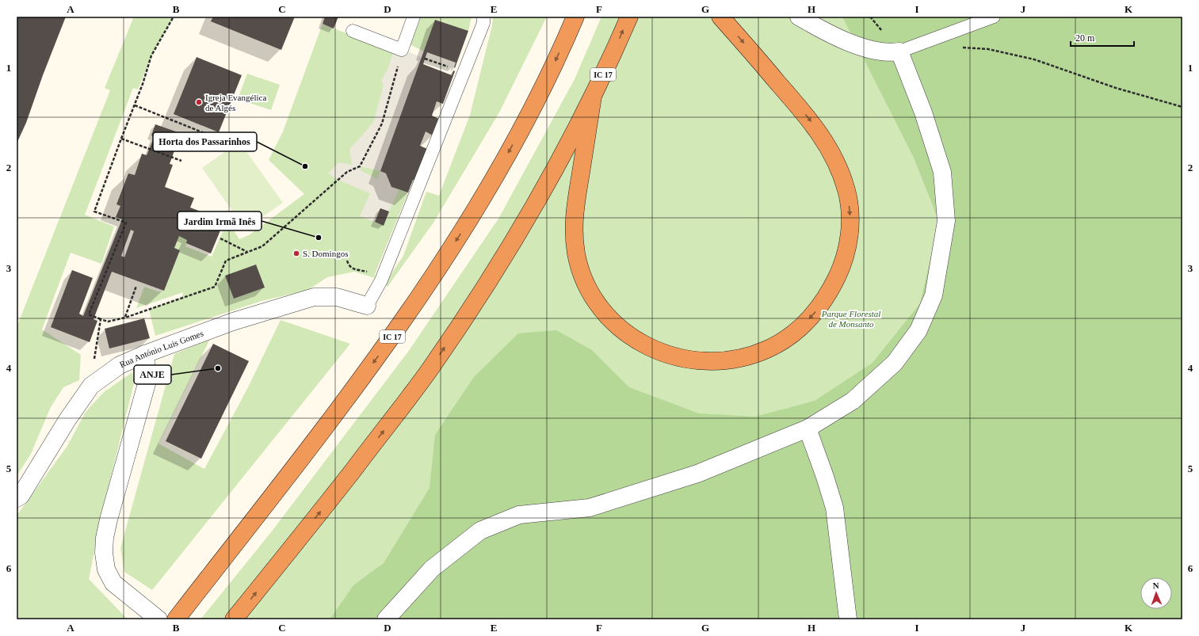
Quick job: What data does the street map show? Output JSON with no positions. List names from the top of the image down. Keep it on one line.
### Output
{"streets":{"highway":["IC 17"],"street":["Rua António Luis Gomes"]},"parks":["Parque Florestal de Monsanto"],"places":["Igreja Evangélica de Algés","Horta dos Passarinhos","Jardim Irmã Inês","S. Domingos","ANJE"],"scale_bar":"20 m","north":"top","grid":{"columns":["A","B","C","D","E","F","G","H","I","J","K"],"rows":["1","2","3","4","5","6"]}}
